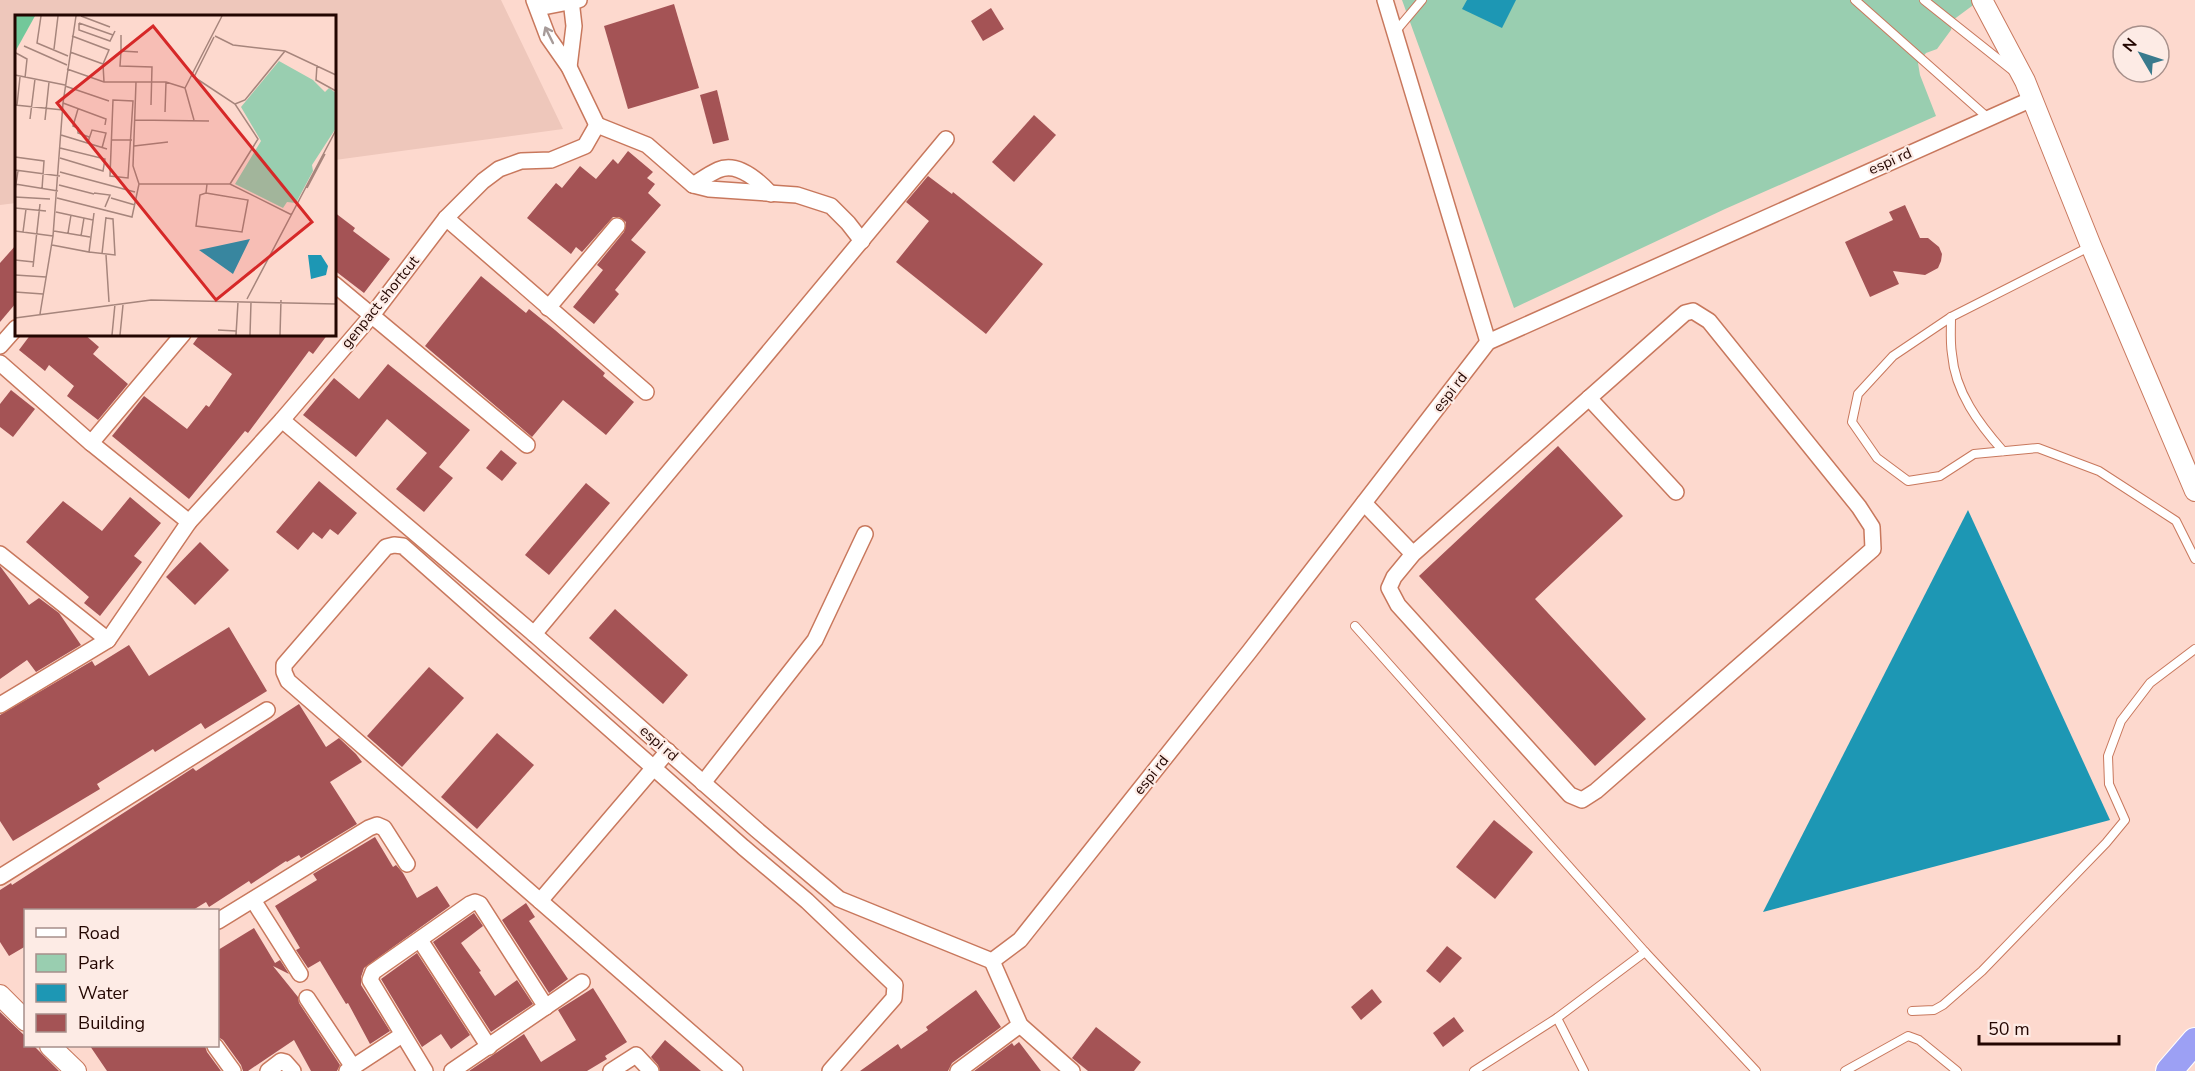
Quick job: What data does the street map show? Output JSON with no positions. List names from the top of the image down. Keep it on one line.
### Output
{"streets":{"street":["espi rd","genpact shortcut"]},"crossings":[["espi rd","genpact shortcut"]],"legend":["Road","Park","Water","Building"],"scale_bar":"50 m","north":"top left"}
